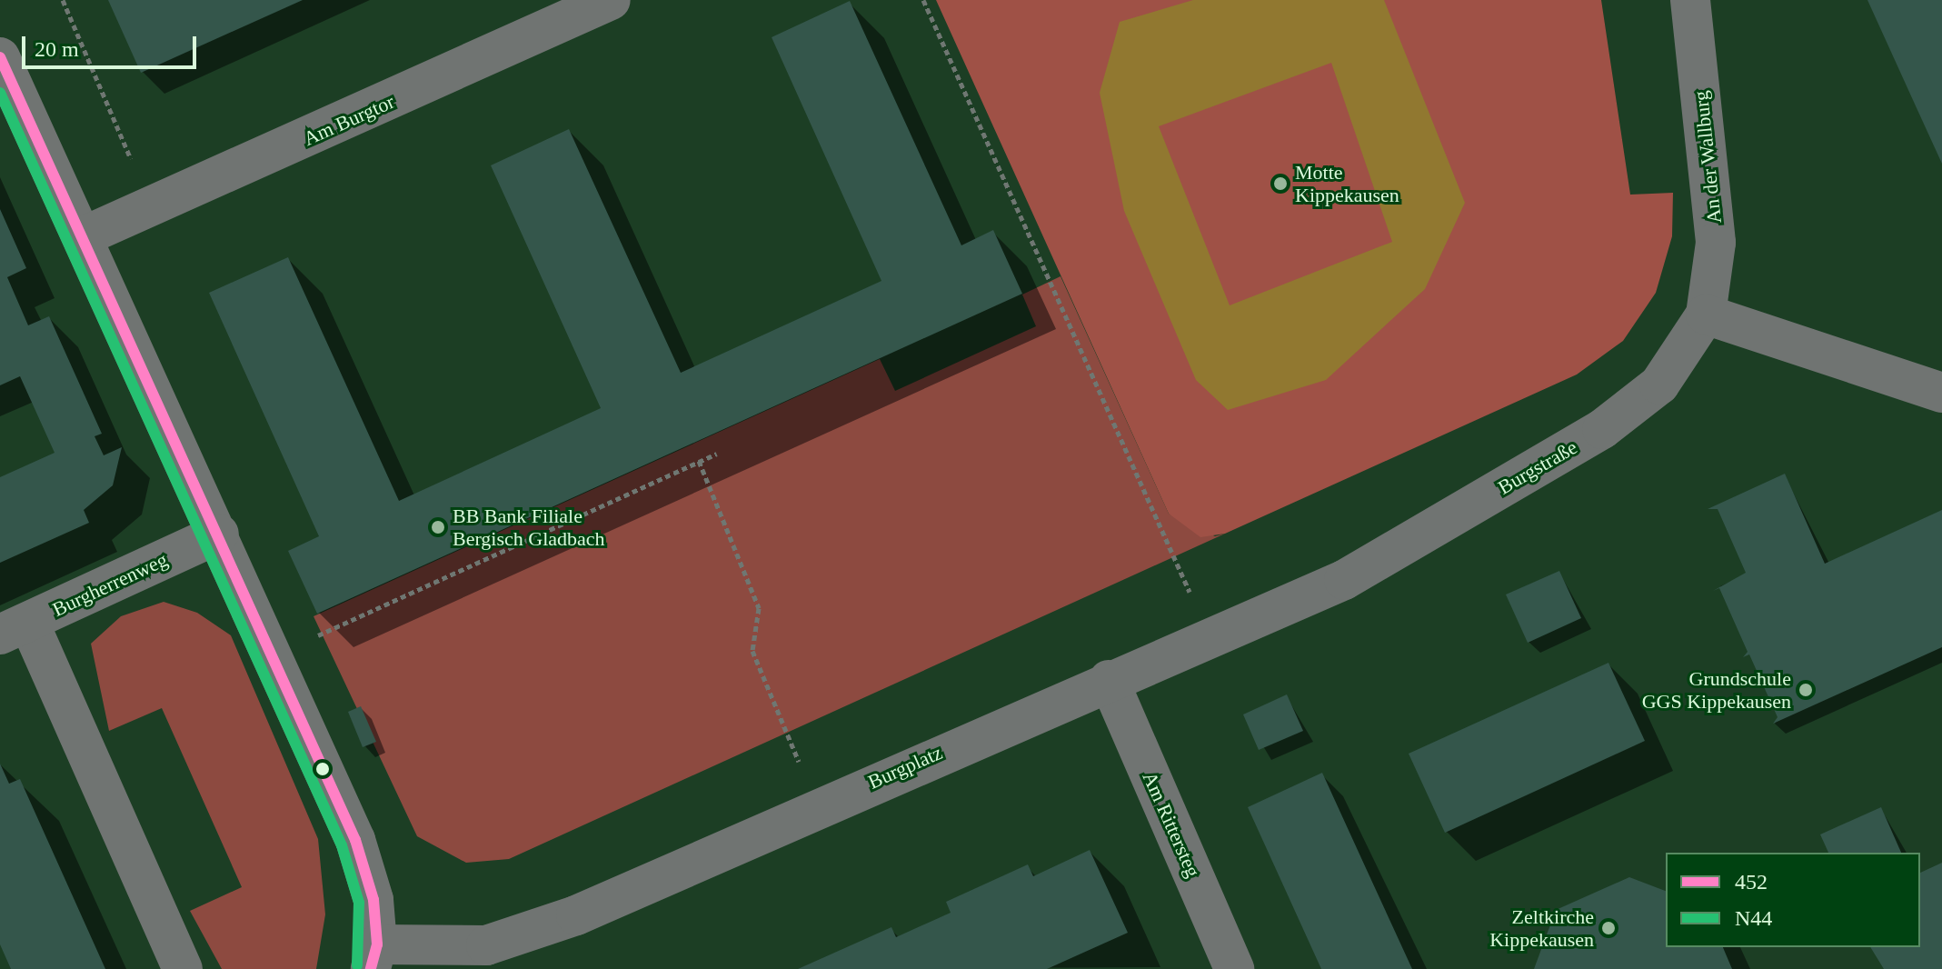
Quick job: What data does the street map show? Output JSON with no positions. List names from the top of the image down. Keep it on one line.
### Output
{"streets":{"street":["Am Burgtor","An der Wallburg","Burgstraße","Burgherrenweg","Burgplatz","Am Rittersteg"]},"crossings":[["Am Burgtor","Burgplatz"],["An der Wallburg","Burgstraße"],["Burgstraße","Burgplatz"],["Burgstraße","Am Rittersteg"],["Burgherrenweg","Burgplatz"],["Burgplatz","Am Rittersteg"]],"places":["Motte Kippekausen","BB Bank Filiale Bergisch Gladbach","Grundschule GGS Kippekausen","Zeltkirche Kippekausen"],"lines":["transit line 452","transit line N44"],"legend":["452","N44"],"scale_bar":"20 m"}
